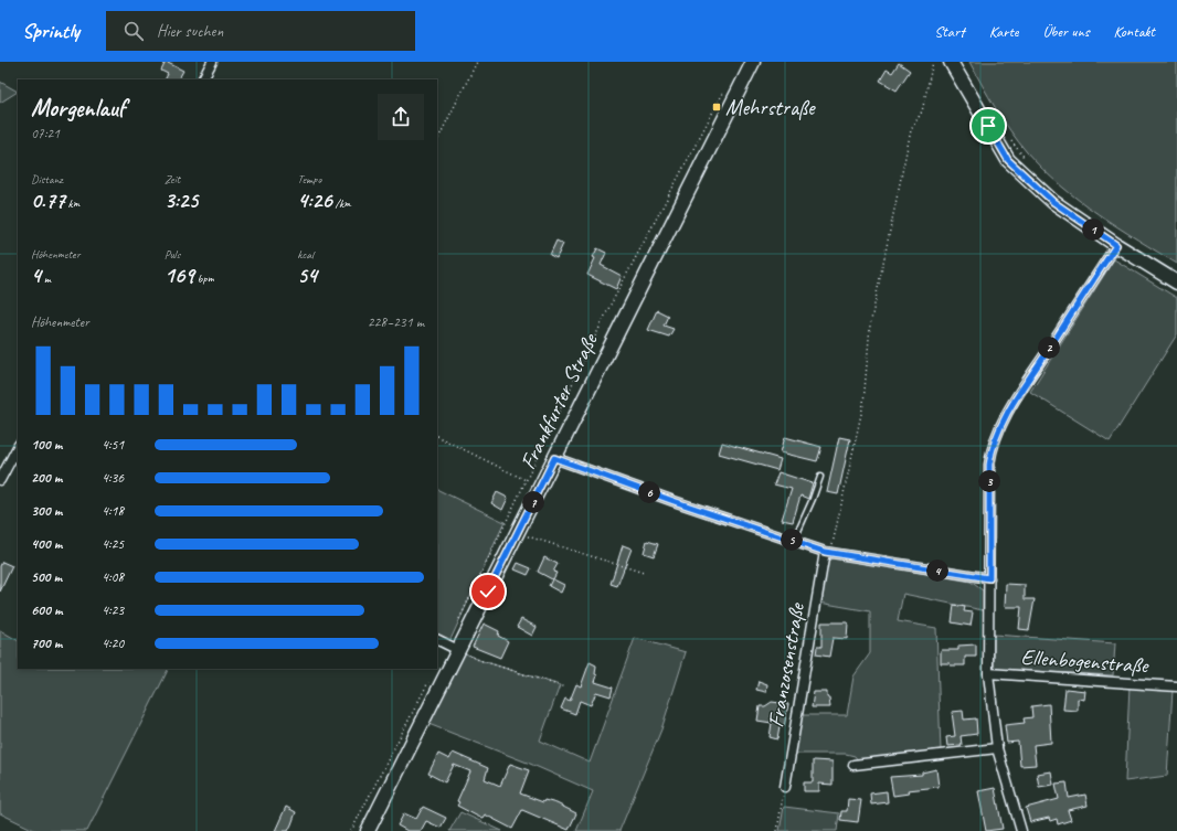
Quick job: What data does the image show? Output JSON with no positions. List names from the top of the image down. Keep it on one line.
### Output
{"streets":{"main road":["Frankfurter Straße"],"street":["Ellenbogenstraße","Franzosenstraße"]},"places":{"transit":["Mehrstraße"]},"page":{"header":"Sprintly","search":"Hier suchen","nav":["Start","Karte","Über uns","Kontakt"],"heading":["Morgenlauf","07:21"],"stats":[["Distanz","0.77 km"],["Zeit","3:25"],["Tempo","4:26 /km"],["Höhenmeter","4 m"],["Puls","169 bpm"],["kcal","54"]],"pins":["1","2","3","6","7","5","4"],"chart":["Höhenmeter","228–231 m"],"list":[{"name":"100 m","note":"4:51"},{"name":"200 m","note":"4:36"},{"name":"300 m","note":"4:18"},{"name":"400 m","note":"4:25"},{"name":"500 m","note":"4:08"},{"name":"600 m","note":"4:23"},{"name":"700 m","note":"4:20"}]}}
